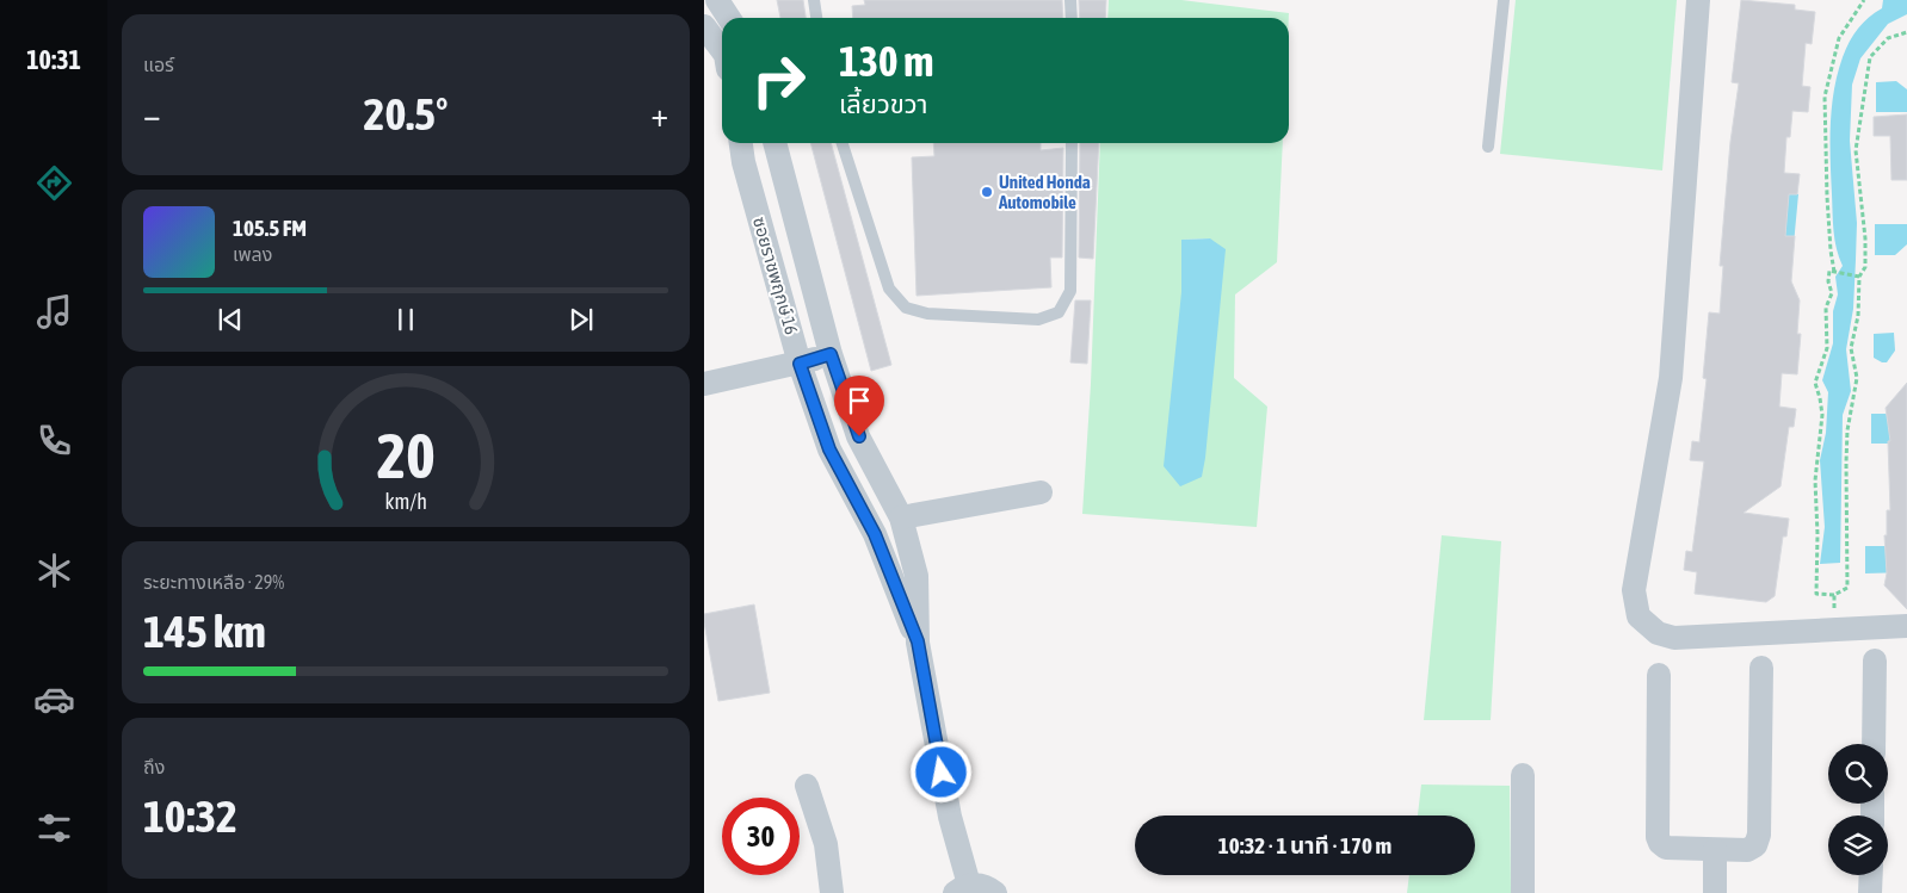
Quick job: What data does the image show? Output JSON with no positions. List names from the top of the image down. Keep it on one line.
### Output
{"streets":{"street":["ซอยราชพฤกษ์ 16"]},"places":["United Honda Automobile"],"page":{"tabs":"10:31","tile":["แอร์",["ระยะทางเหลือ · 29%","145 km"],["ถึง","10:32"]],"turn":["130 m","เลี้ยวขวา"],"heat":["−","20.5°","+"],"song":["105.5 FM","เพลง"],"limit":"30","trip":"10:32 · 1 นาที · 170 m","gauge":["20","km/h"]}}
